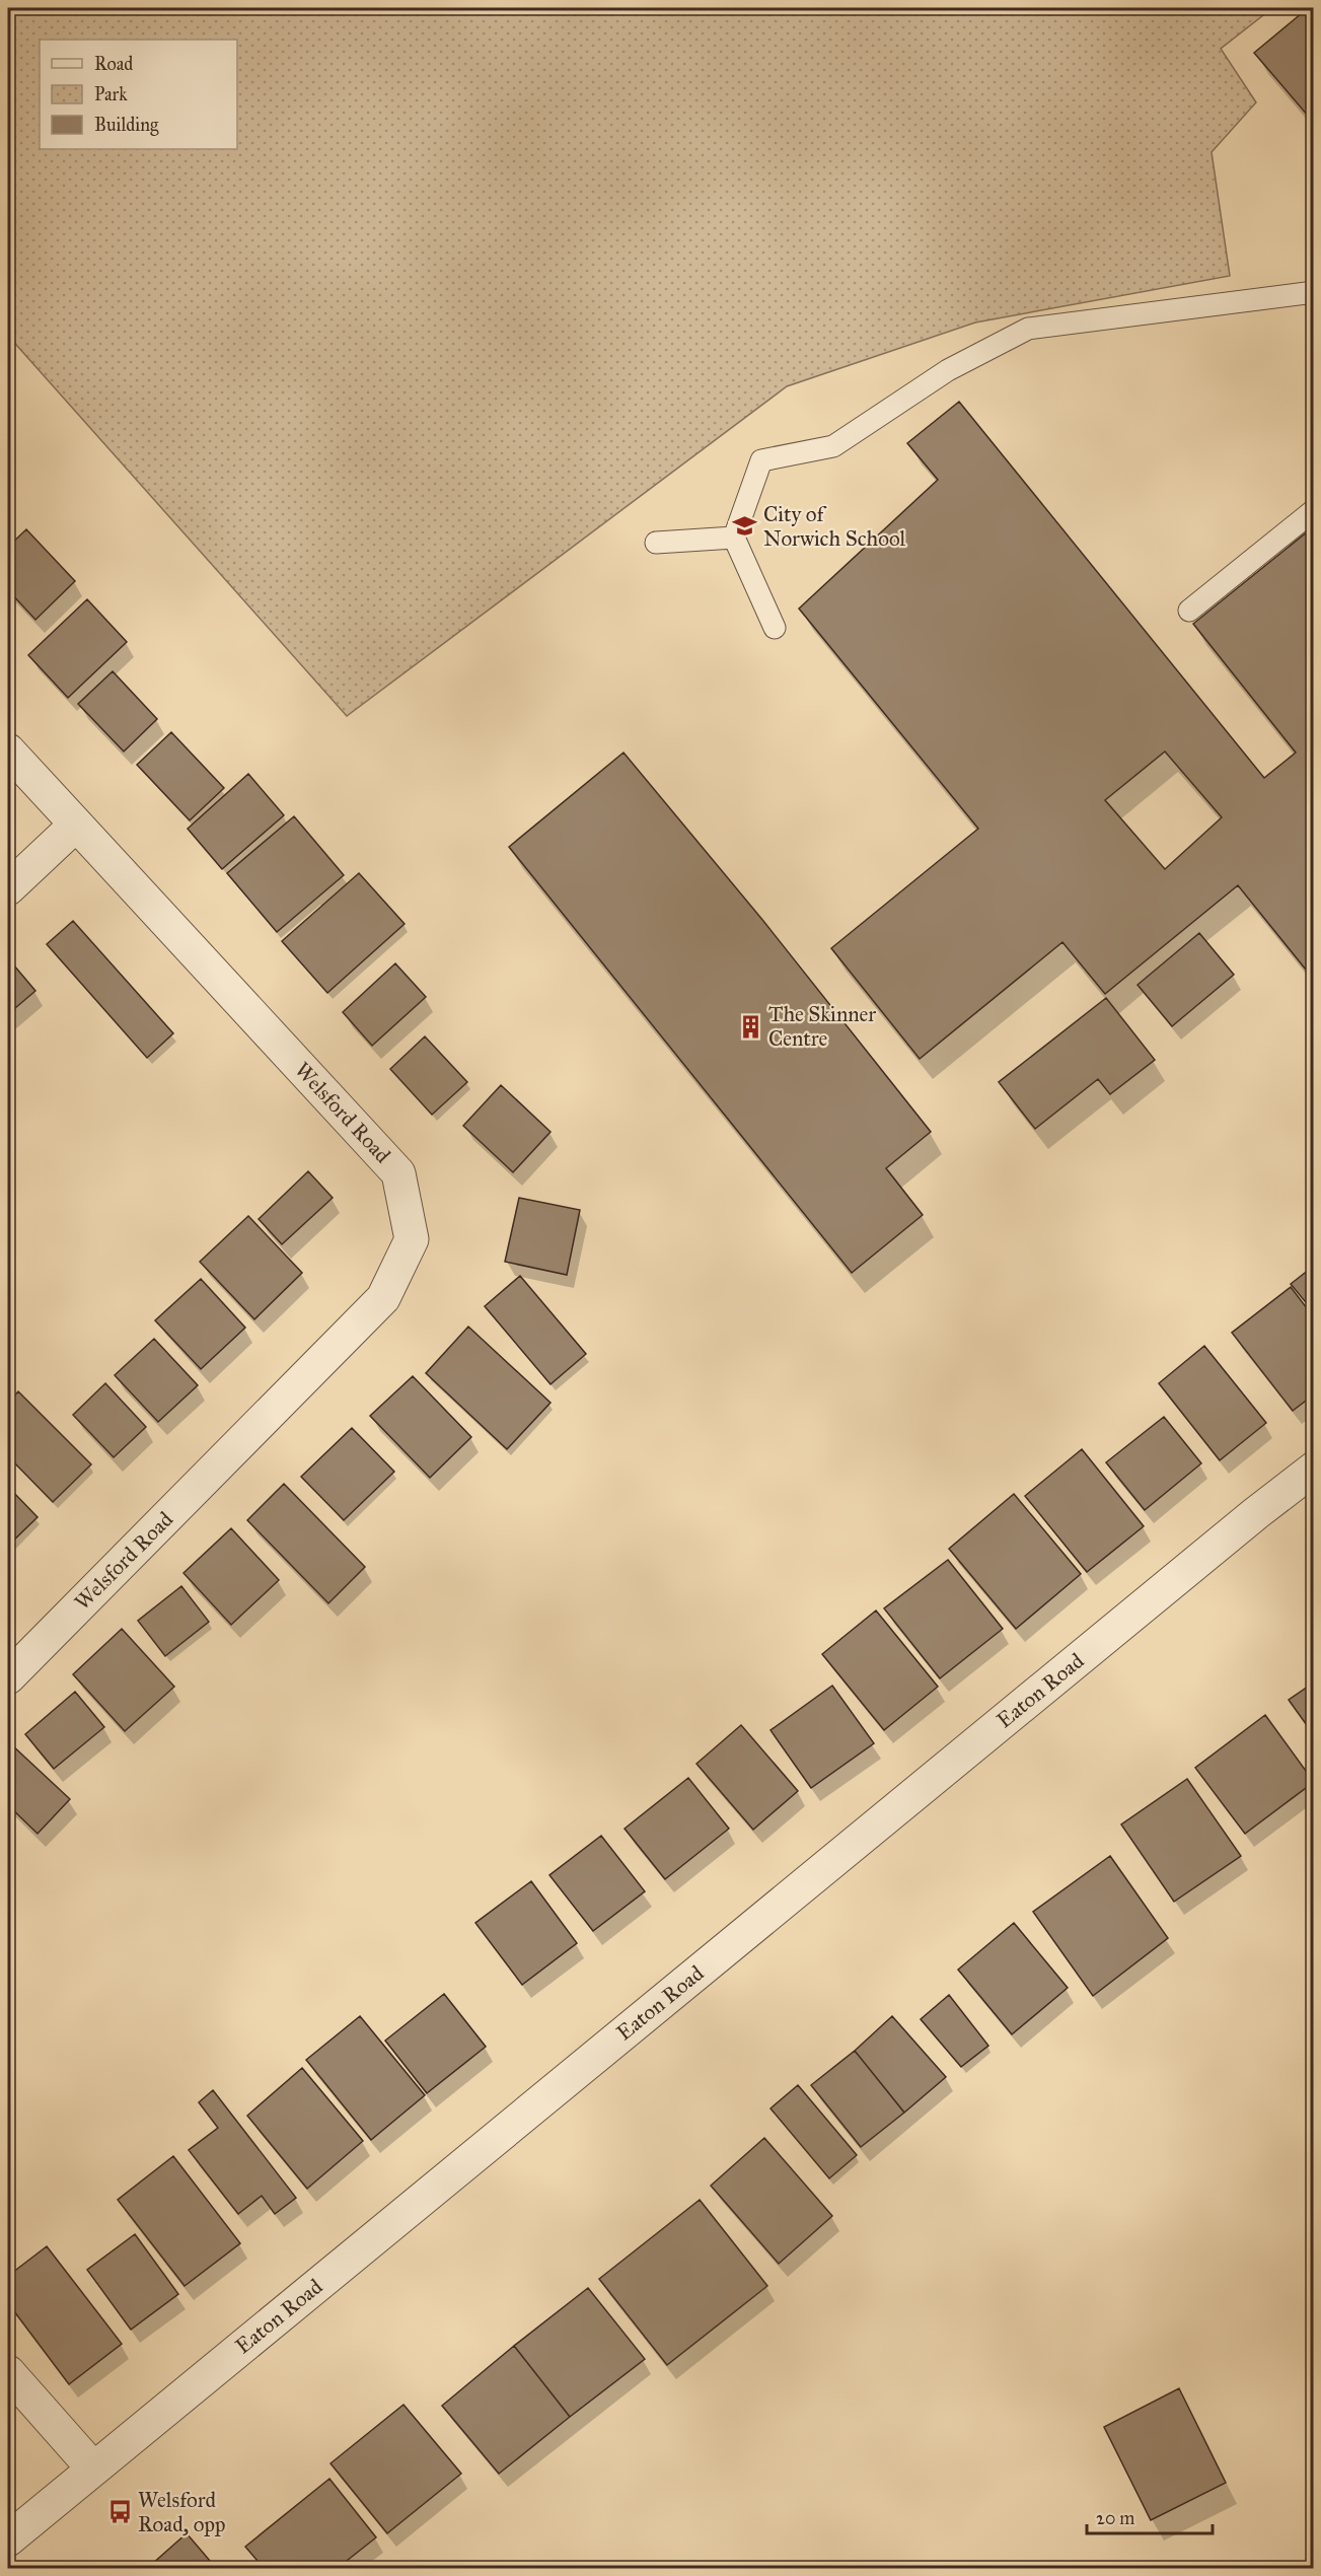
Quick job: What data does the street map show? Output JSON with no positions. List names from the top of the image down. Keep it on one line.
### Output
{"streets":{"street":["Welsford Road","Eaton Road"]},"places":{"school or university":["City of Norwich School"],"building":["The Skinner Centre"],"bus stop":["Welsford Road, opp"]},"legend":["Road","Park","Building"],"scale_bar":"20 m"}
